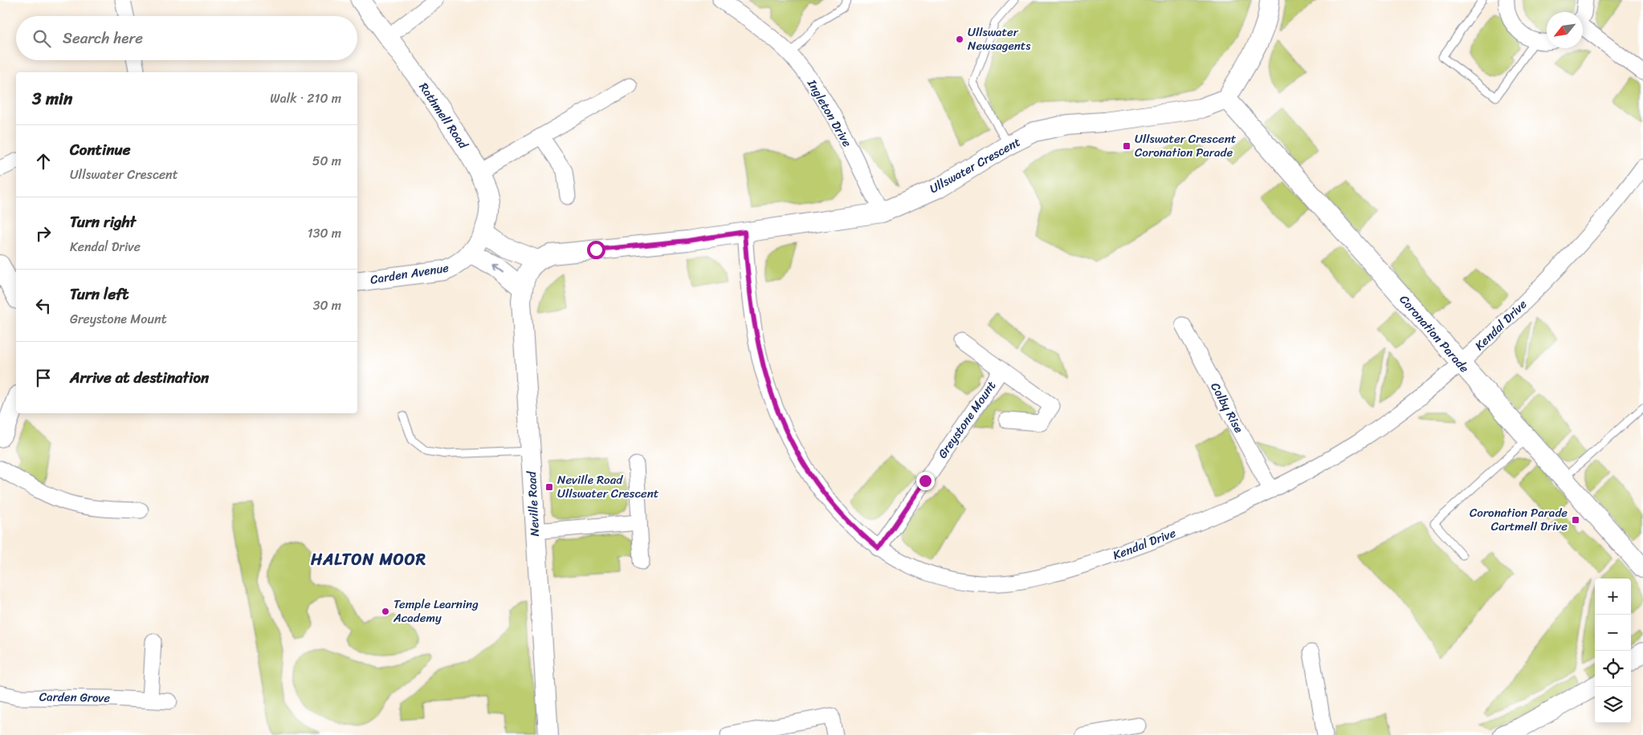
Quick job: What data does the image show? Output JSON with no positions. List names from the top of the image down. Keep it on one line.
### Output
{"streets":{"street":["Ingleton Drive","Rathmell Road","Ullswater Crescent","Carden Avenue","Kendal Drive","Coronation Parade","Colby Rise","Greystone Mount","Neville Road","Carden Grove"]},"crossings":[["Ingleton Drive","Ullswater Crescent"],["Rathmell Road","Carden Avenue"],["Ullswater Crescent","Kendal Drive"],["Ullswater Crescent","Coronation Parade"],["Ullswater Crescent","Neville Road"],["Kendal Drive","Coronation Parade"],["Kendal Drive","Colby Rise"],["Kendal Drive","Greystone Mount"]],"districts":["HALTON MOOR"],"places":{"other":["Ullswater Newsagents","Temple Learning Academy"],"transit":["Ullswater Crescent Coronation Parade","Neville Road Ullswater Crescent","Coronation Parade Cartmell Drive"]},"north":"bottom left","page":{"search":"Search here","heading":["3 min","Walk · 210 m"],"list":[["Continue","Ullswater Crescent","50 m"],["Turn right","Kendal Drive","130 m"],["Turn left","Greystone Mount","30 m"],"Arrive at destination"],"map_buttons":["+","−"]}}
